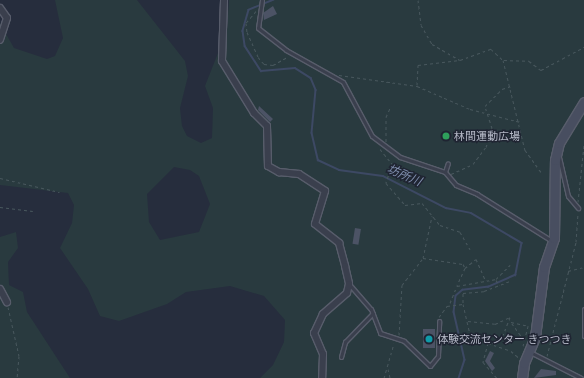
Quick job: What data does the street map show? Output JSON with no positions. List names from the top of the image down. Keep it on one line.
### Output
{"water":["坊所川"],"places":["林間運動広場","体験交流センター きつつき"]}
